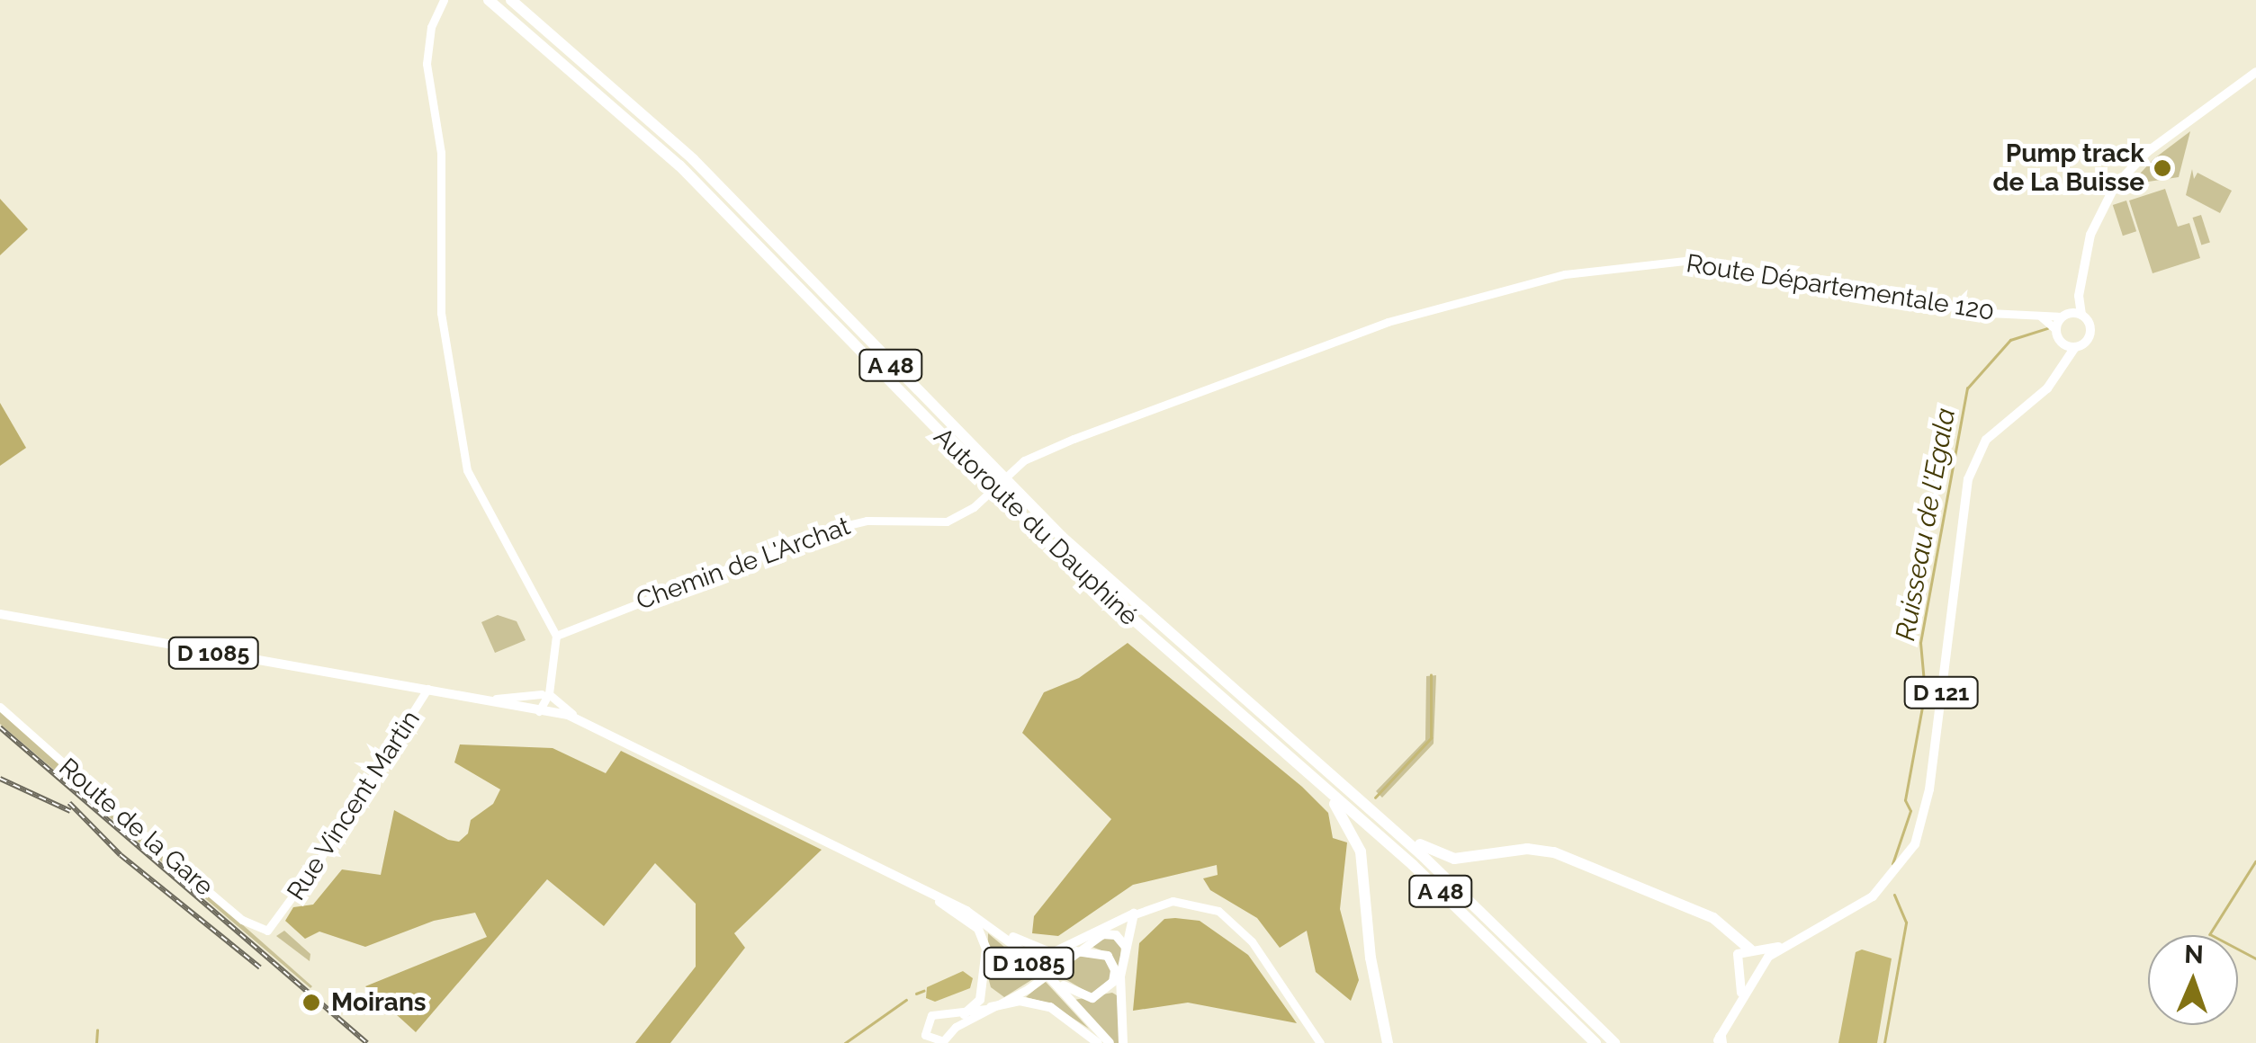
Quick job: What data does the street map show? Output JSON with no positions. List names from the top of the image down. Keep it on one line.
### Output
{"streets":{"highway":["A 48","Autoroute du Dauphiné"],"main road":["D 1085","D 121"],"street":["Route Départementale 120","Chemin de L'Archat","Rue Vincent Martin","Route de la Gare"]},"crossings":[["Route Départementale 120","Chemin de L'Archat"],["Route Départementale 120","D 121"],["D 1085","Rue Vincent Martin"],["Rue Vincent Martin","Route de la Gare"]],"water":["Ruisseau de l'Egala"],"places":["Pump track de La Buisse","Moirans"],"north":"top"}
